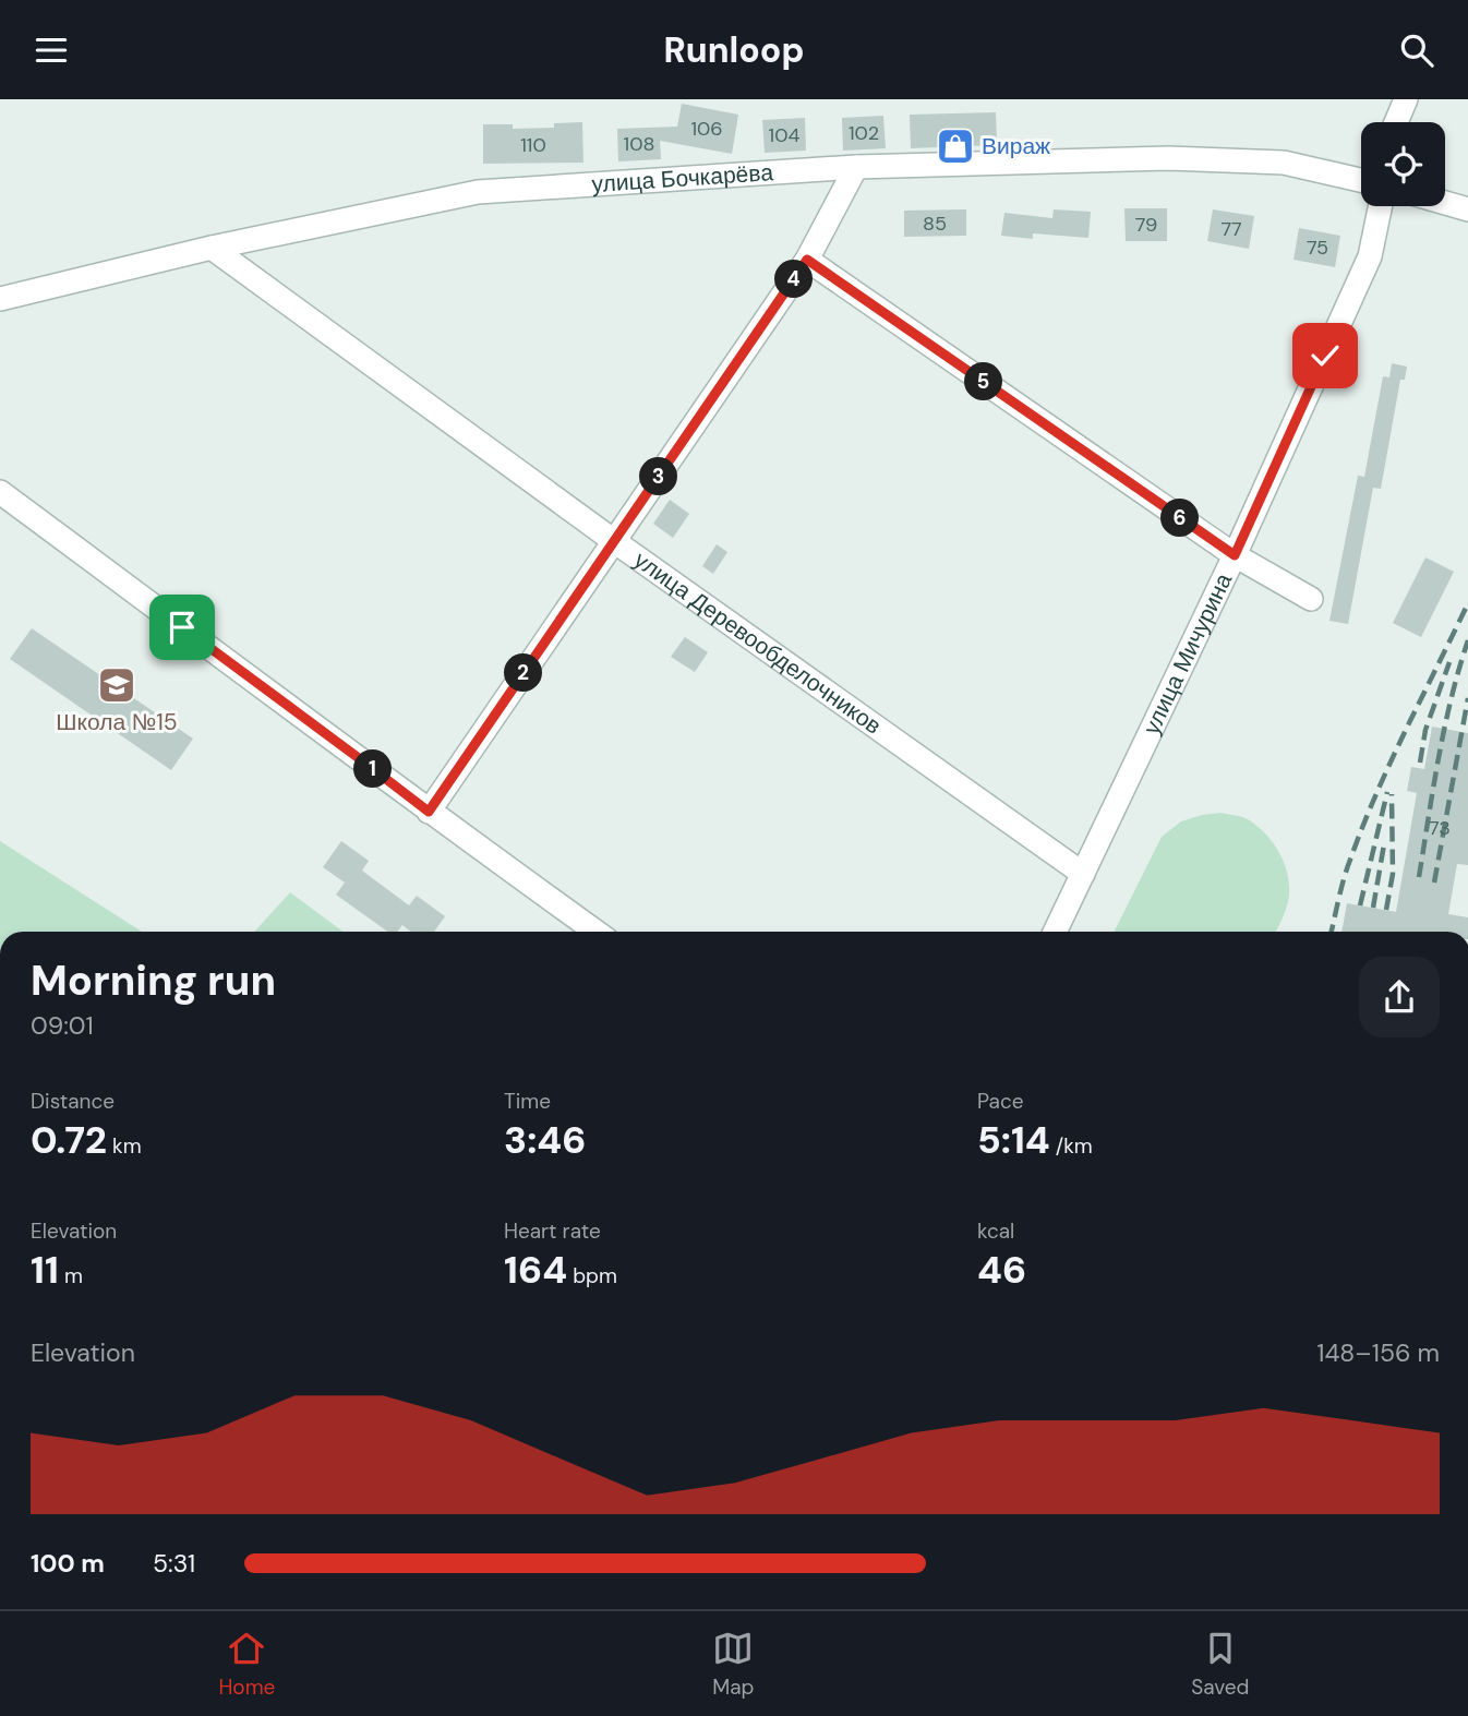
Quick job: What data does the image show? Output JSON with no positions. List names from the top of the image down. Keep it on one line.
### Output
{"streets":{"street":["улица Бочкарёва","улица Деревообделочников","улица Мичурина"]},"crossings":[["улица Бочкарёва","улица Деревообделочников"],["улица Деревообделочников","улица Мичурина"]],"places":{"shop":["Вираж"],"school or university":["Школа №15"]},"house_numbers":["106","102","104","108","110","85","79","77","75","73"],"page":{"header":"Runloop","pins":["4","5","3","6","2","1"],"heading":["Morning run","09:01"],"stats":[["Distance","0.72 km"],["Time","3:46"],["Pace","5:14 /km"],["Elevation","11 m"],["Heart rate","164 bpm"],["kcal","46"]],"chart":["Elevation","148–156 m"],"list":[{"name":"100 m","note":"5:31"}],"tabs":["Home","Map","Saved"]}}
